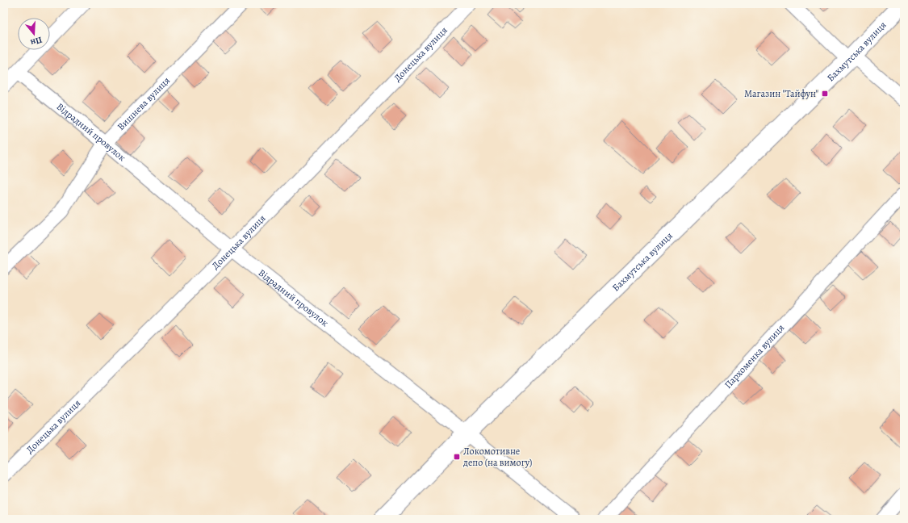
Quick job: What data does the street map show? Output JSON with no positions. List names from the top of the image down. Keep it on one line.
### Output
{"streets":{"street":["Бахмутська вулиця","Донецька вулиця","Вишнева вулиця","Відрадний провулок","Пархоменка вулиця"]},"crossings":[["Бахмутська вулиця","Відрадний провулок"],["Донецька вулиця","Відрадний провулок"],["Вишнева вулиця","Відрадний провулок"]],"places":{"transit":["Магазин \"Тайфун\"","Локомотивне депо (на вимогу)"]},"north":"bottom"}
